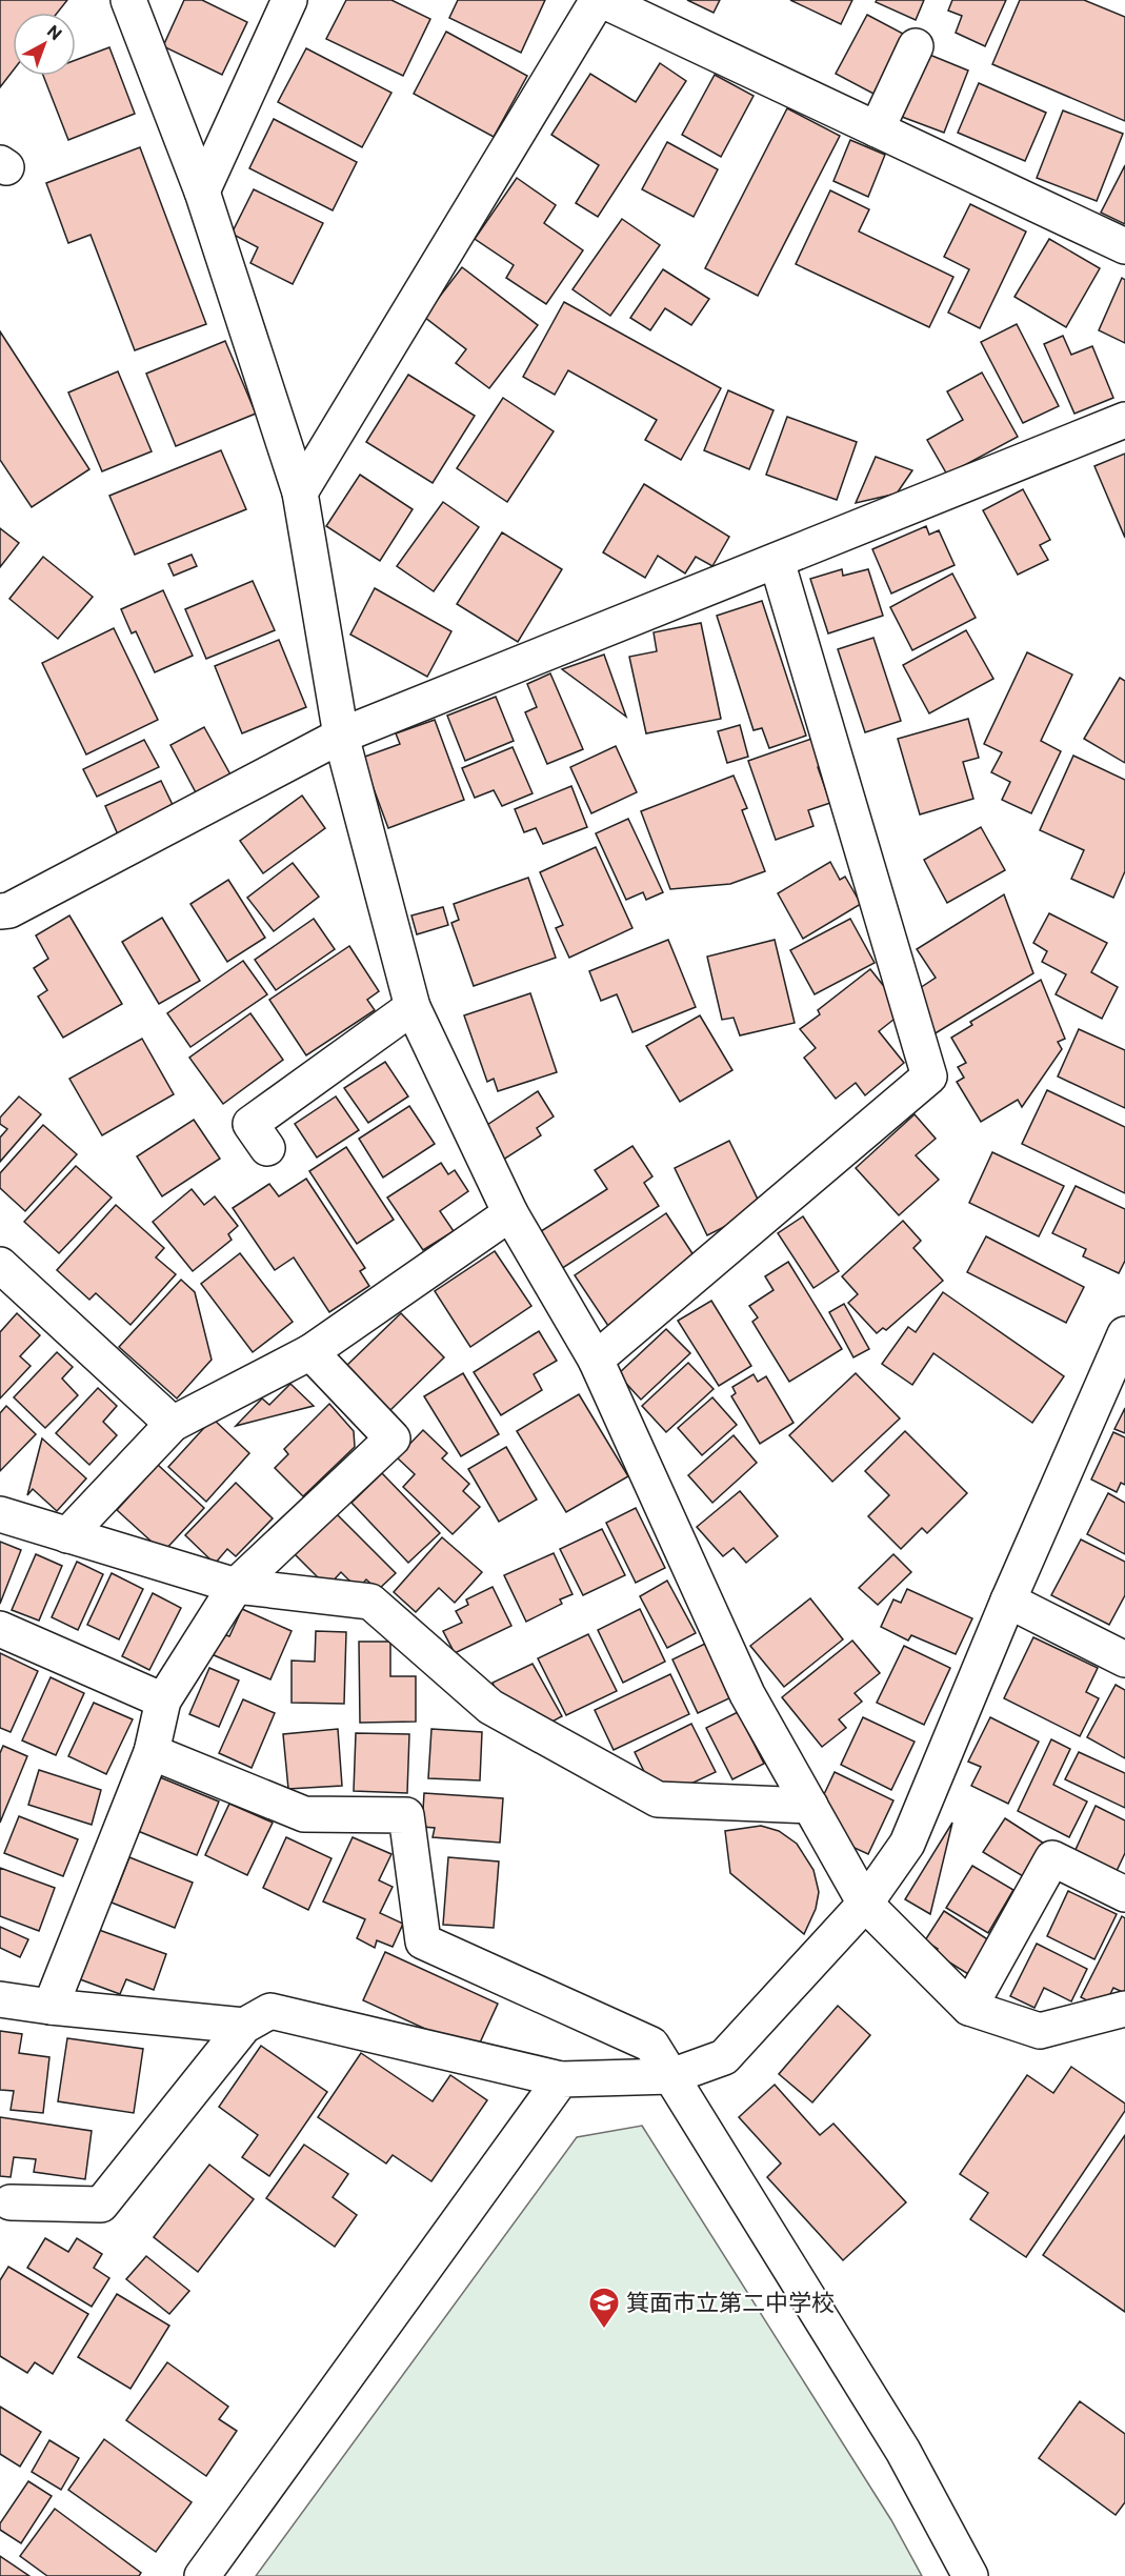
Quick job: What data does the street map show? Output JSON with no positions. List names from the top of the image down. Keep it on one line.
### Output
{"places":{"school or university":["箕面市立第二中学校"]},"north":"top right"}
